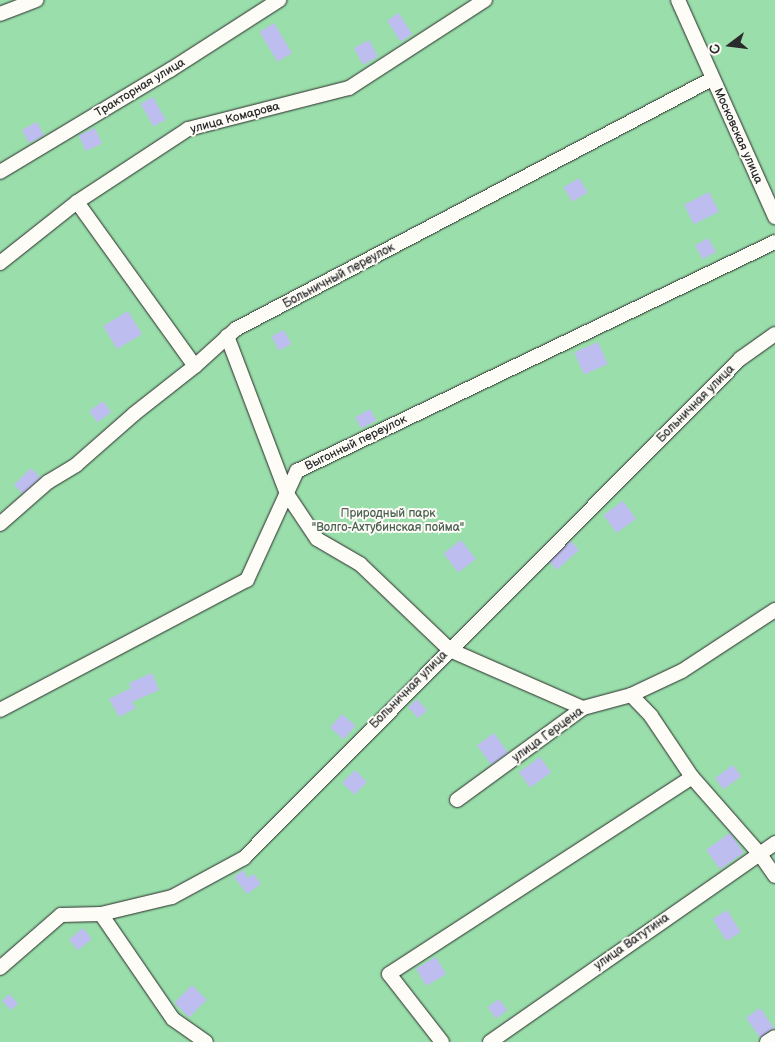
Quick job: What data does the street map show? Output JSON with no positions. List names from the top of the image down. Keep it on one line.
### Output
{"streets":{"street":["Тракторная улица","улица Комарова","Московская улица","Больничный переулок","Больничная улица","Выгонный переулок","улица Герцена","улица Ватутина"]},"crossings":[["Московская улица","Больничный переулок"]],"parks":["Природный парк \"Волго-Ахтубинская пойма\""],"north":"left"}
